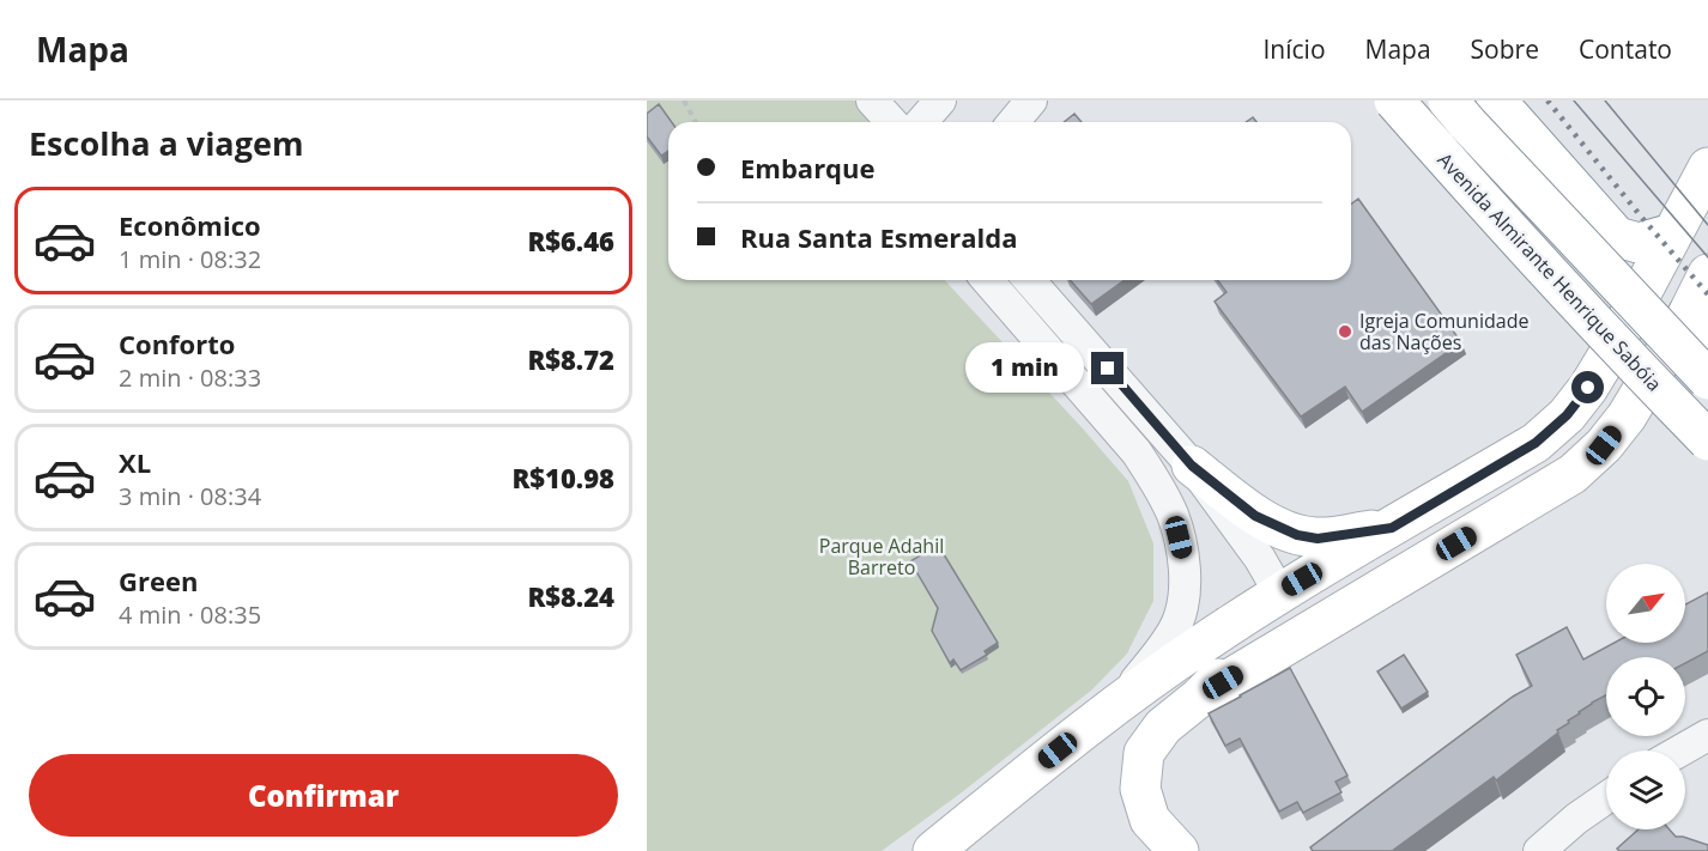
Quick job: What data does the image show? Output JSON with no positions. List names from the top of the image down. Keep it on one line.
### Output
{"streets":{"main road":["Avenida Almirante Henrique Sabóia"]},"parks":["Parque Adahil Barreto"],"places":["Igreja Comunidade das Nações"],"north":"top right","page":{"header":"Mapa","nav":["Início","Mapa","Sobre","Contato"],"heading":"Escolha a viagem","banner":["Embarque","Rua Santa Esmeralda"],"list":[{"name":"Econômico","note":"1 min · 08:32","value":"R$6.46"},{"name":"Conforto","note":"2 min · 08:33","value":"R$8.72"},{"name":"XL","note":"3 min · 08:34","value":"R$10.98"},{"name":"Green","note":"4 min · 08:35","value":"R$8.24"}],"bubble":"1 min","buttons":"Confirmar"}}
